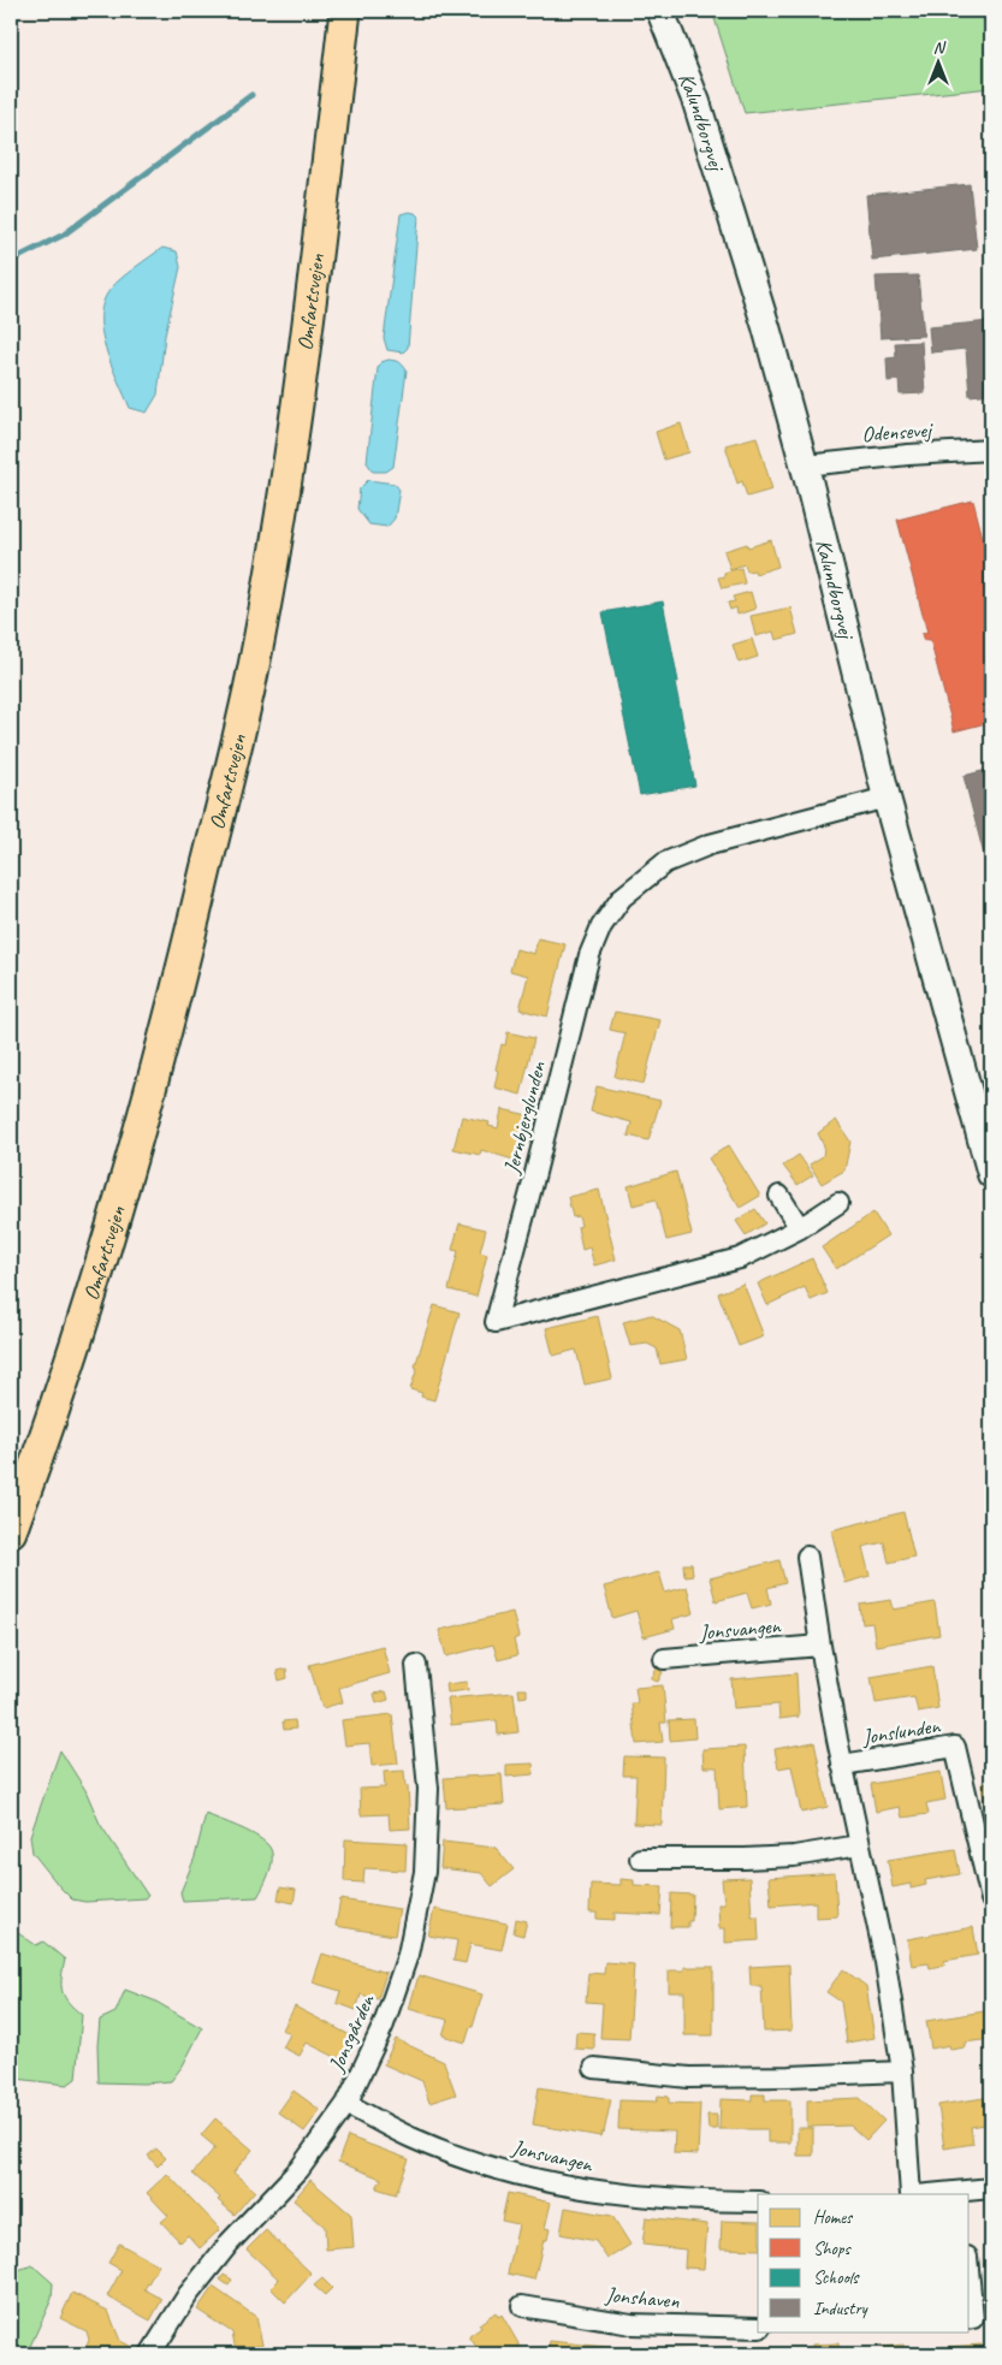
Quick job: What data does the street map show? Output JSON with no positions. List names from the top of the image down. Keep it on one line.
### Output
{"streets":{"main road":["Omfartsvejen"],"street":["Kalundborgvej","Odensevej","Jernbjerglunden","Jonsvangen","Jonslunden","Jonsgården","Jonshaven"]},"crossings":[["Kalundborgvej","Odensevej"],["Kalundborgvej","Jernbjerglunden"],["Jonsvangen","Jonsgården"]],"legend":["Homes","Shops","Schools","Industry"],"north":"top"}
